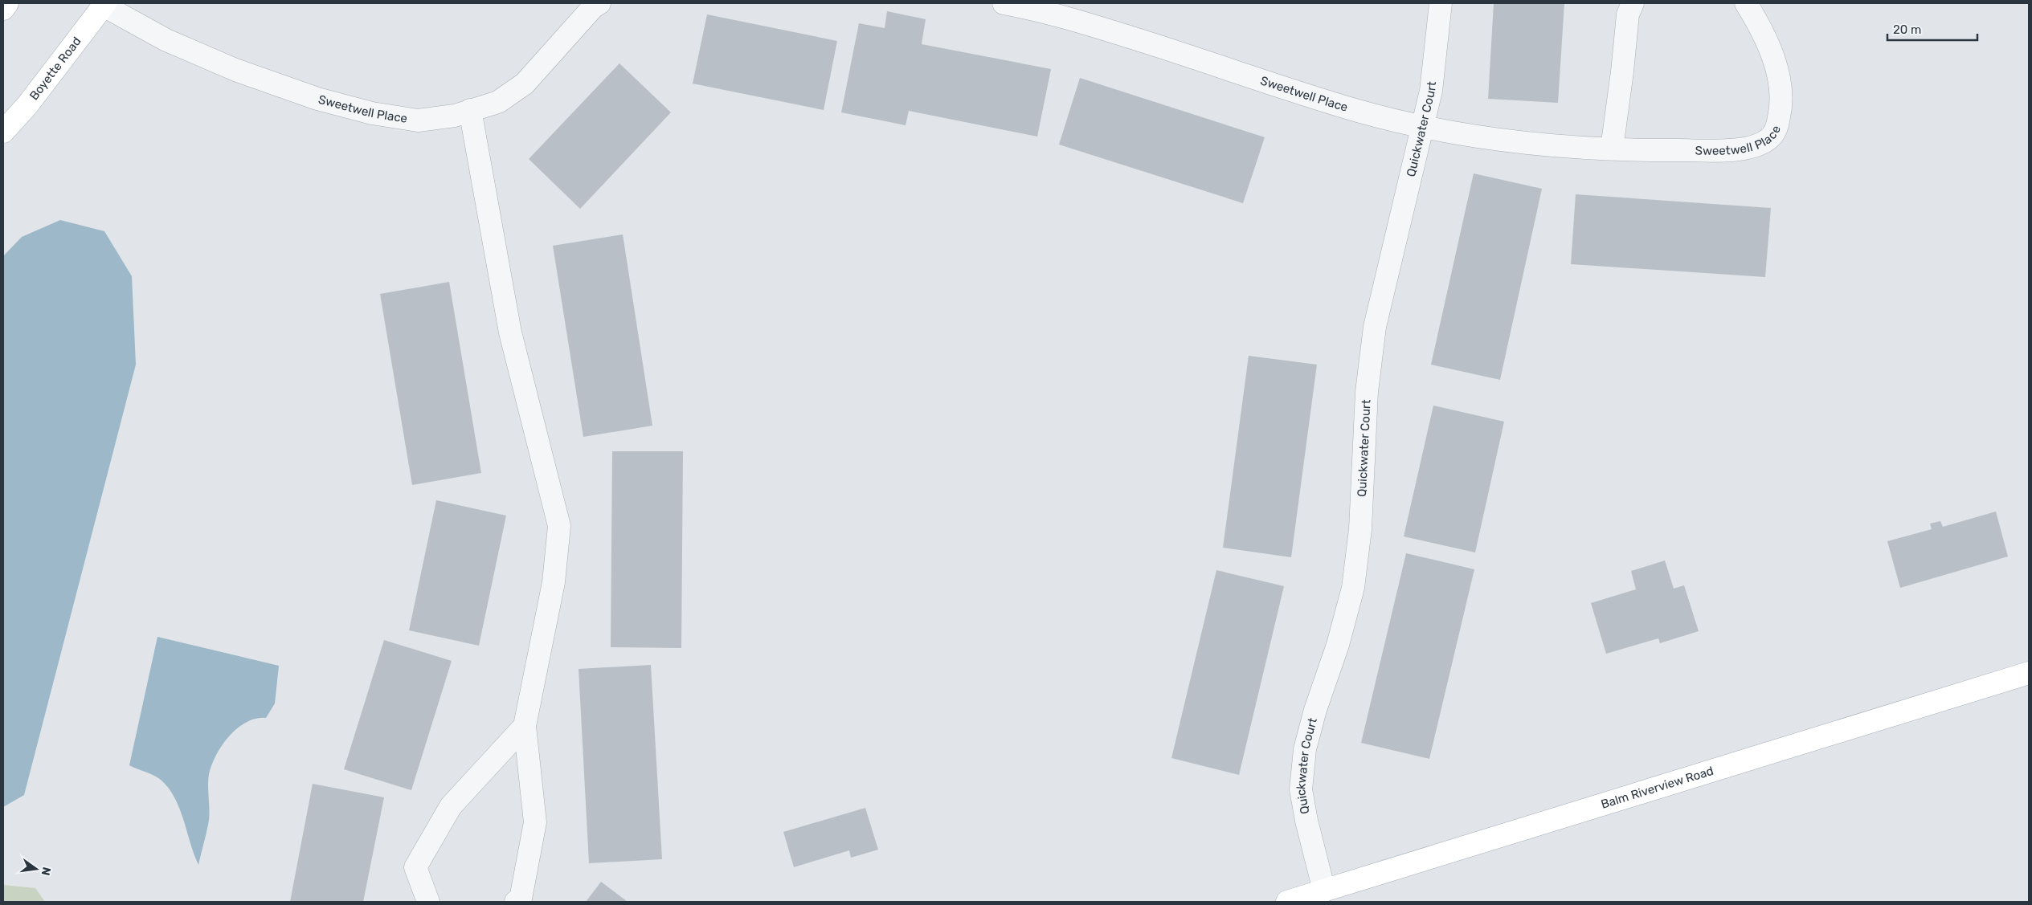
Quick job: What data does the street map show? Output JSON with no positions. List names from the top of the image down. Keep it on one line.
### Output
{"streets":{"main road":["Boyette Road","Balm Riverview Road"],"street":["Sweetwell Place","Quickwater Court"]},"crossings":[["Boyette Road","Sweetwell Place"],["Sweetwell Place","Quickwater Court"],["Quickwater Court","Balm Riverview Road"]],"scale_bar":"20 m","north":"right"}
